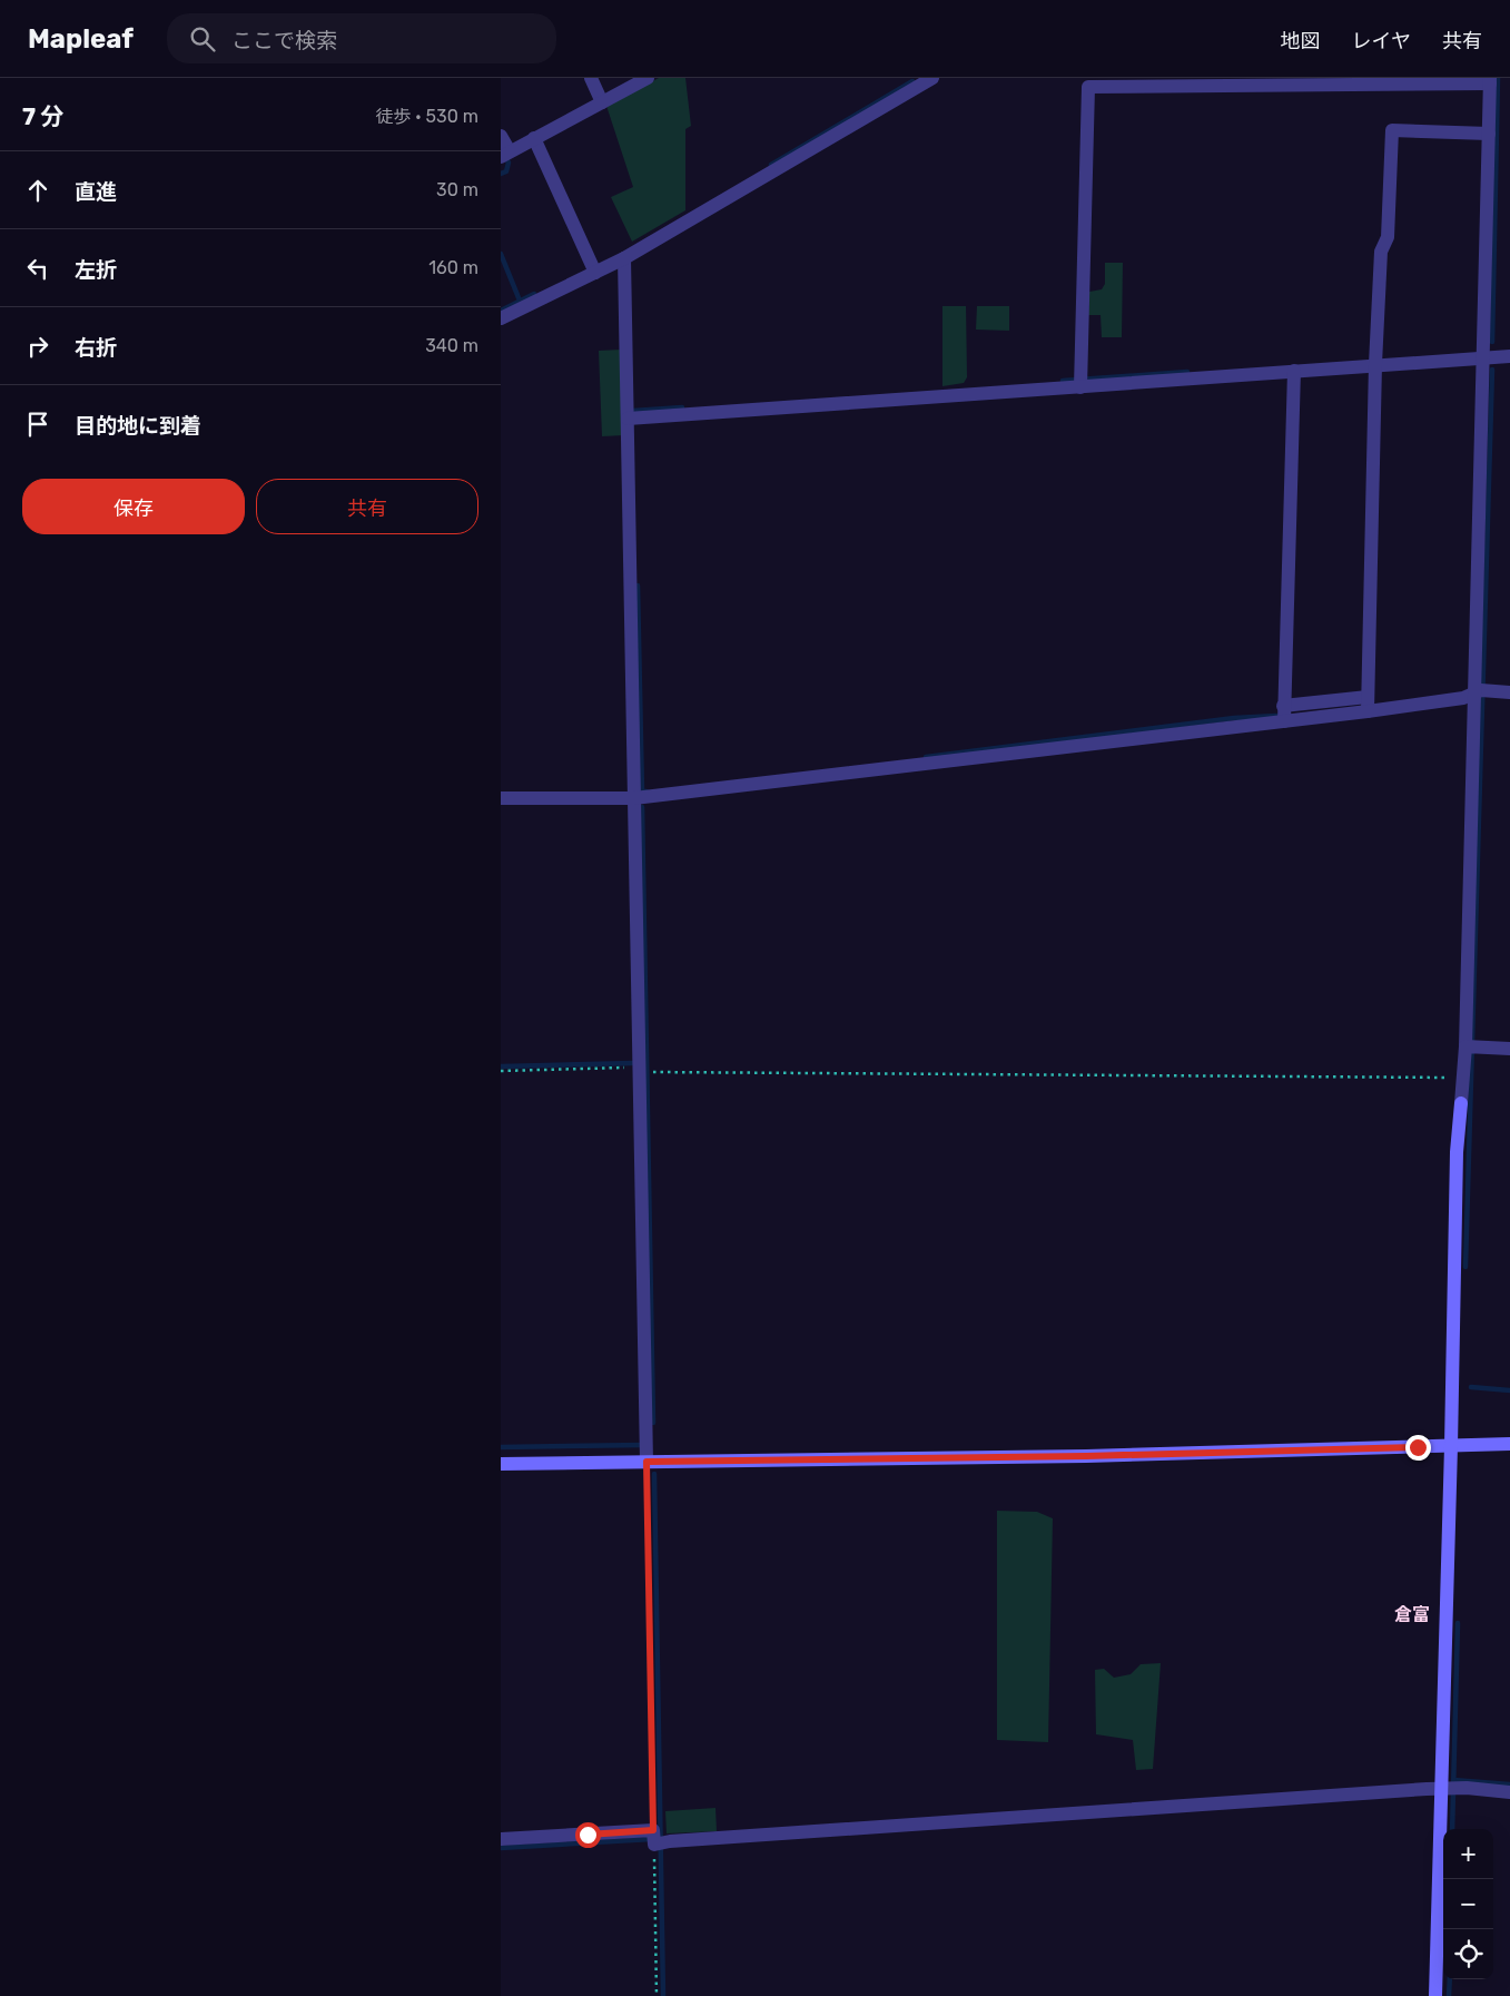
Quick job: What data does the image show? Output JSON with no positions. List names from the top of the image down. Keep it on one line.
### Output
{"districts":["倉富"],"page":{"header":"Mapleaf","search":"ここで検索","nav":["地図","レイヤ","共有"],"heading":["7 分","徒歩 · 530 m"],"list":[["直進","30 m"],["左折","160 m"],["右折","340 m"],"目的地に到着"],"buttons":["保存","共有"],"map_buttons":["+","−"]}}
